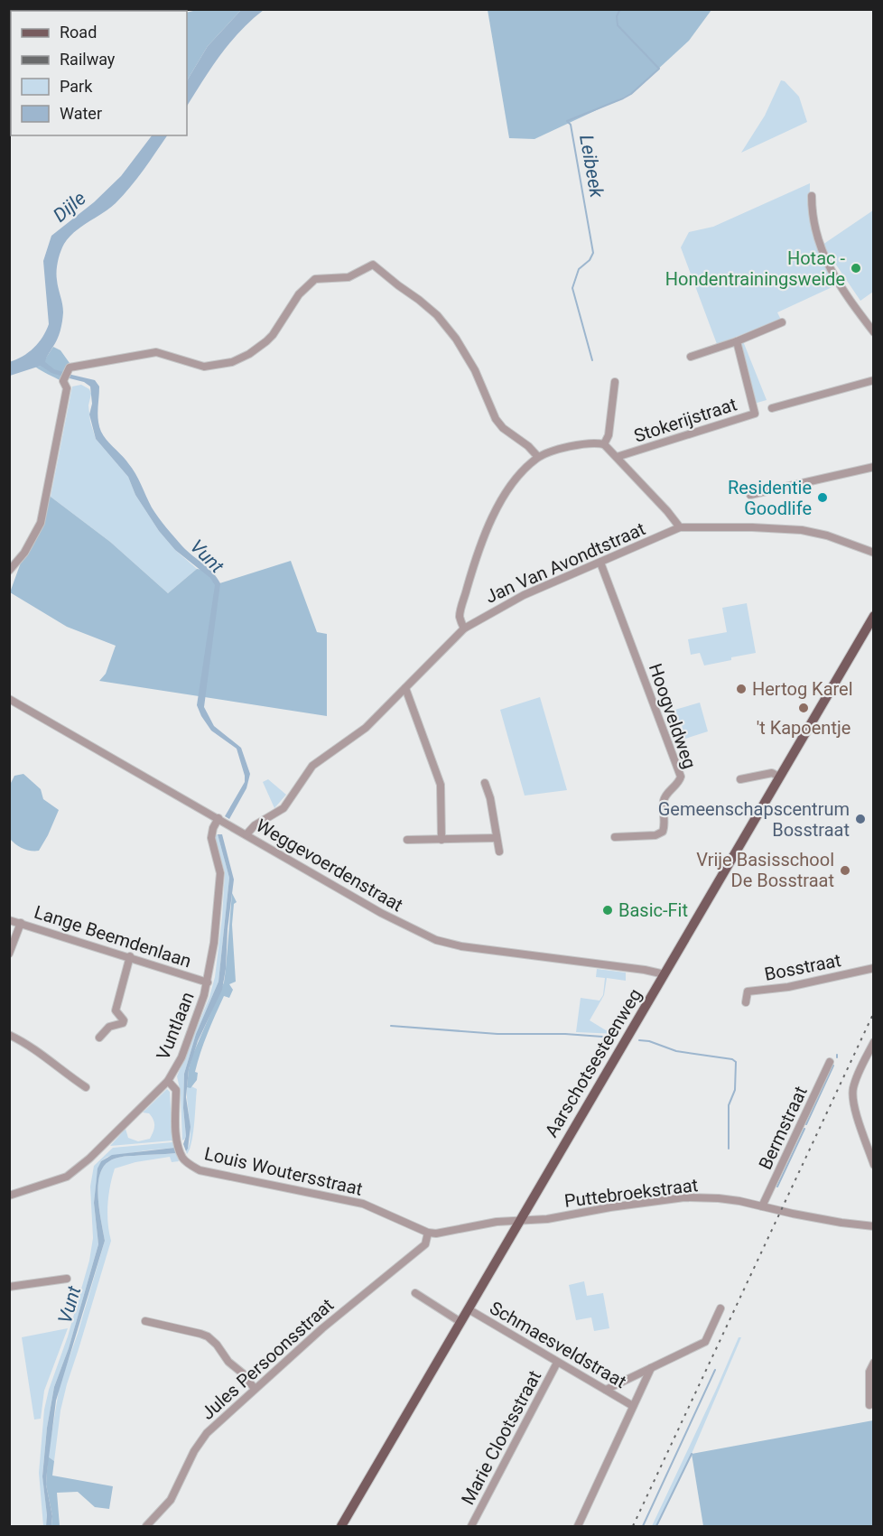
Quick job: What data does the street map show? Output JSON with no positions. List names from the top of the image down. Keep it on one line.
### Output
{"streets":{"main road":["Aarschotsesteenweg"],"street":["Stokerijstraat","Jan Van Avondtstraat","Hoogveldweg","Weggevoerdenstraat","Lange Beemdenlaan","Bosstraat","Vuntlaan","Bermstraat","Louis Woutersstraat","Puttebroekstraat","Schmaesveldstraat","Jules Persoonsstraat","Marie Clootsstraat"]},"crossings":[["Jan Van Avondtstraat","Hoogveldweg"],["Jan Van Avondtstraat","Weggevoerdenstraat"],["Weggevoerdenstraat","Vuntlaan"],["Weggevoerdenstraat","Aarschotsesteenweg"],["Lange Beemdenlaan","Vuntlaan"],["Vuntlaan","Louis Woutersstraat"],["Aarschotsesteenweg","Louis Woutersstraat"],["Aarschotsesteenweg","Puttebroekstraat"],["Aarschotsesteenweg","Schmaesveldstraat"],["Bermstraat","Puttebroekstraat"],["Louis Woutersstraat","Puttebroekstraat"],["Louis Woutersstraat","Jules Persoonsstraat"],["Schmaesveldstraat","Marie Clootsstraat"]],"water":["Leibeek","Dijle","Vunt"],"places":["Hotac - Hondentrainingsweide","Residentie Goodlife","Hertog Karel","'t Kapoentje","Gemeenschapscentrum Bosstraat","Vrije Basisschool De Bosstraat","Basic-Fit"],"legend":["Road","Railway","Park","Water"]}
